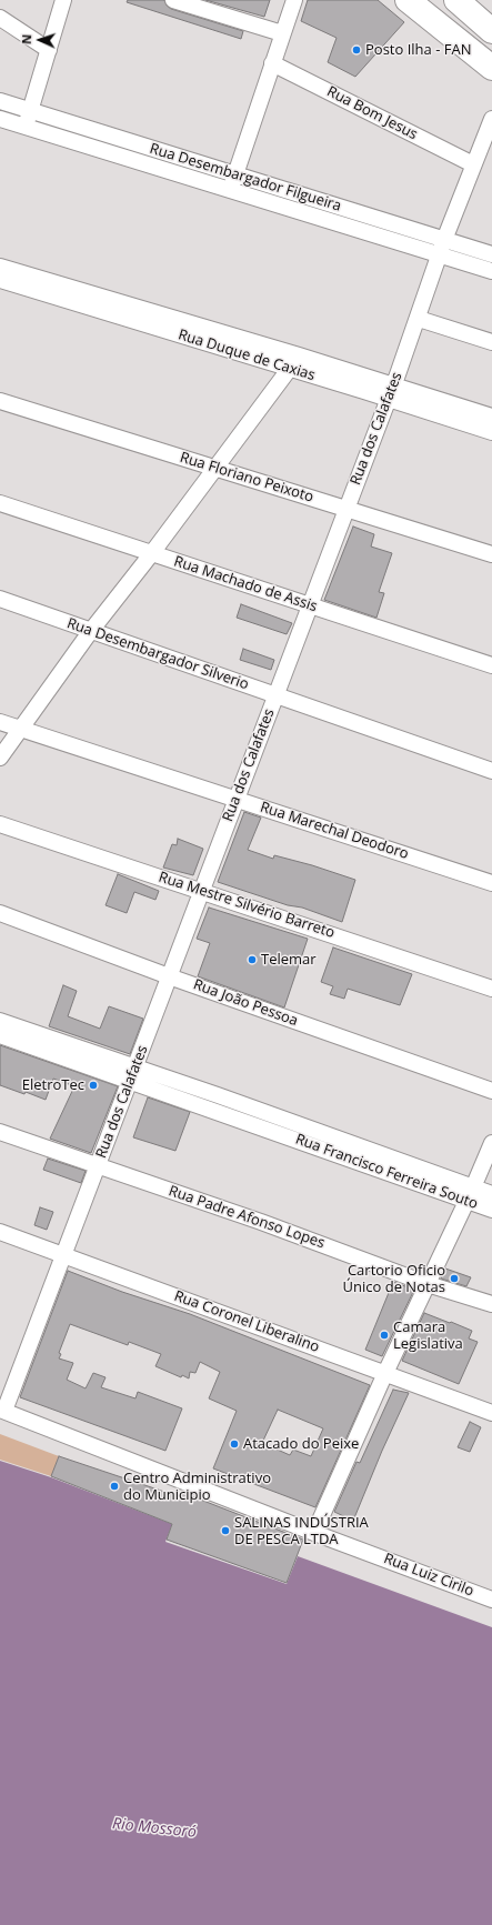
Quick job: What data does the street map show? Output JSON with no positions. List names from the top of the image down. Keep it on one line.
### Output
{"streets":{"street":["Rua Bom Jesus","Rua Desembargador Filgueira","Rua Duque de Caxias","Rua dos Calafates","Rua Floriano Peixoto","Rua Machado de Assis","Rua Desembargador Silverio","Rua Marechal Deodoro","Rua Mestre Silvério Barreto","Rua João Pessoa","Rua Francisco Ferreira Souto","Rua Padre Afonso Lopes","Rua Coronel Liberalino","Rua Luiz Cirilo"]},"crossings":[["Rua Bom Jesus","Rua dos Calafates"],["Rua Desembargador Filgueira","Rua dos Calafates"],["Rua Duque de Caxias","Rua dos Calafates"],["Rua dos Calafates","Rua Floriano Peixoto"],["Rua dos Calafates","Rua Machado de Assis"],["Rua dos Calafates","Rua Desembargador Silverio"],["Rua dos Calafates","Rua Marechal Deodoro"],["Rua dos Calafates","Rua Mestre Silvério Barreto"],["Rua dos Calafates","Rua João Pessoa"],["Rua dos Calafates","Rua Francisco Ferreira Souto"],["Rua dos Calafates","Rua Padre Afonso Lopes"],["Rua dos Calafates","Rua Coronel Liberalino"],["Rua dos Calafates","Rua Luiz Cirilo"]],"water":["Rio Mossoró"],"places":["Posto Ilha - FAN","Telemar","EletroTec","Cartorio Oficio Único de Notas","Camara Legislativa","Atacado do Peixe","Centro Administrativo do Municipio","SALINAS INDÚSTRIA DE PESCA LTDA"],"north":"left"}
